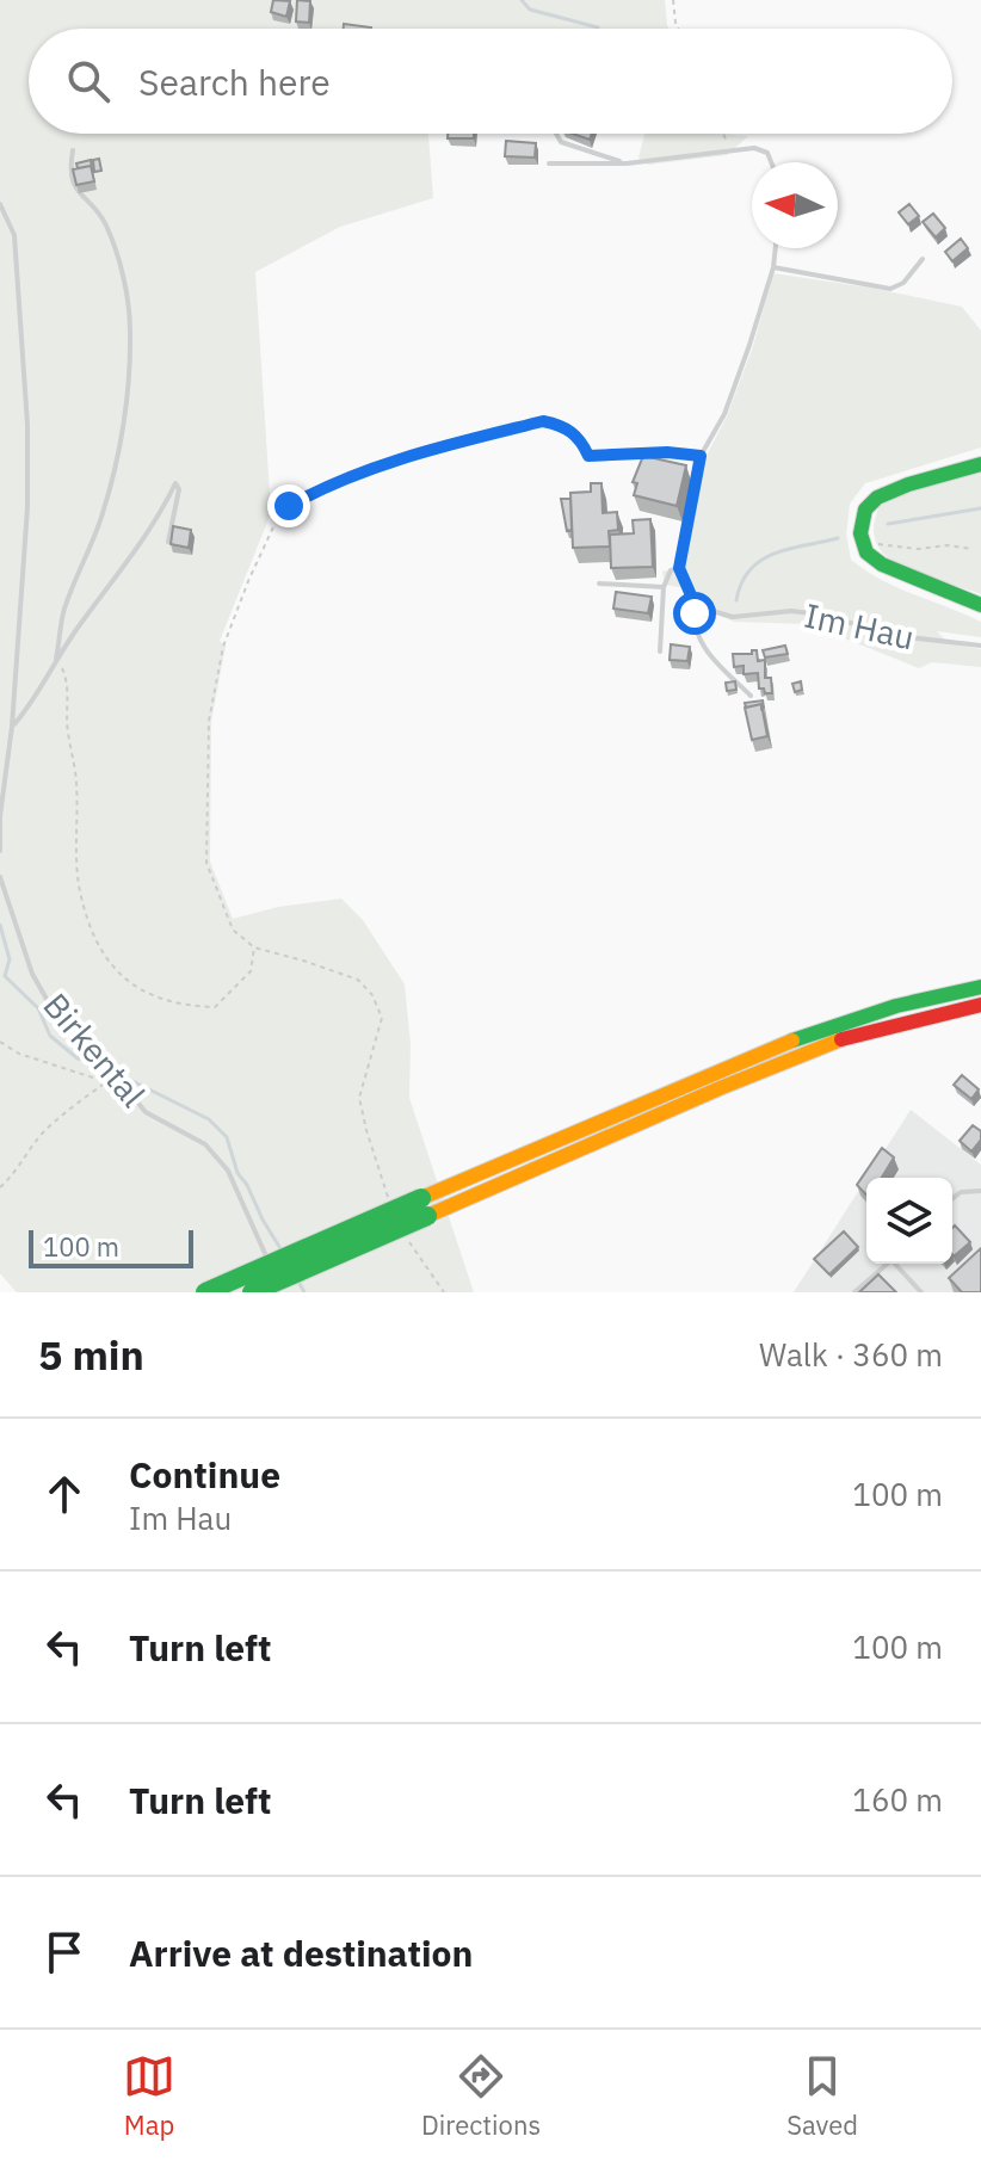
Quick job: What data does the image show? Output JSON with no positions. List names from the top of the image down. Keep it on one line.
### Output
{"streets":{"lane":["Im Hau","Birkental"]},"scale_bar":"100 m","north":"left","page":{"search":"Search here","scale":"100 m","heading":["5 min","Walk · 360 m"],"list":[["Continue","Im Hau","100 m"],["Turn left","100 m"],["Turn left","160 m"],"Arrive at destination"],"nav":["Map","Directions","Saved"]}}
